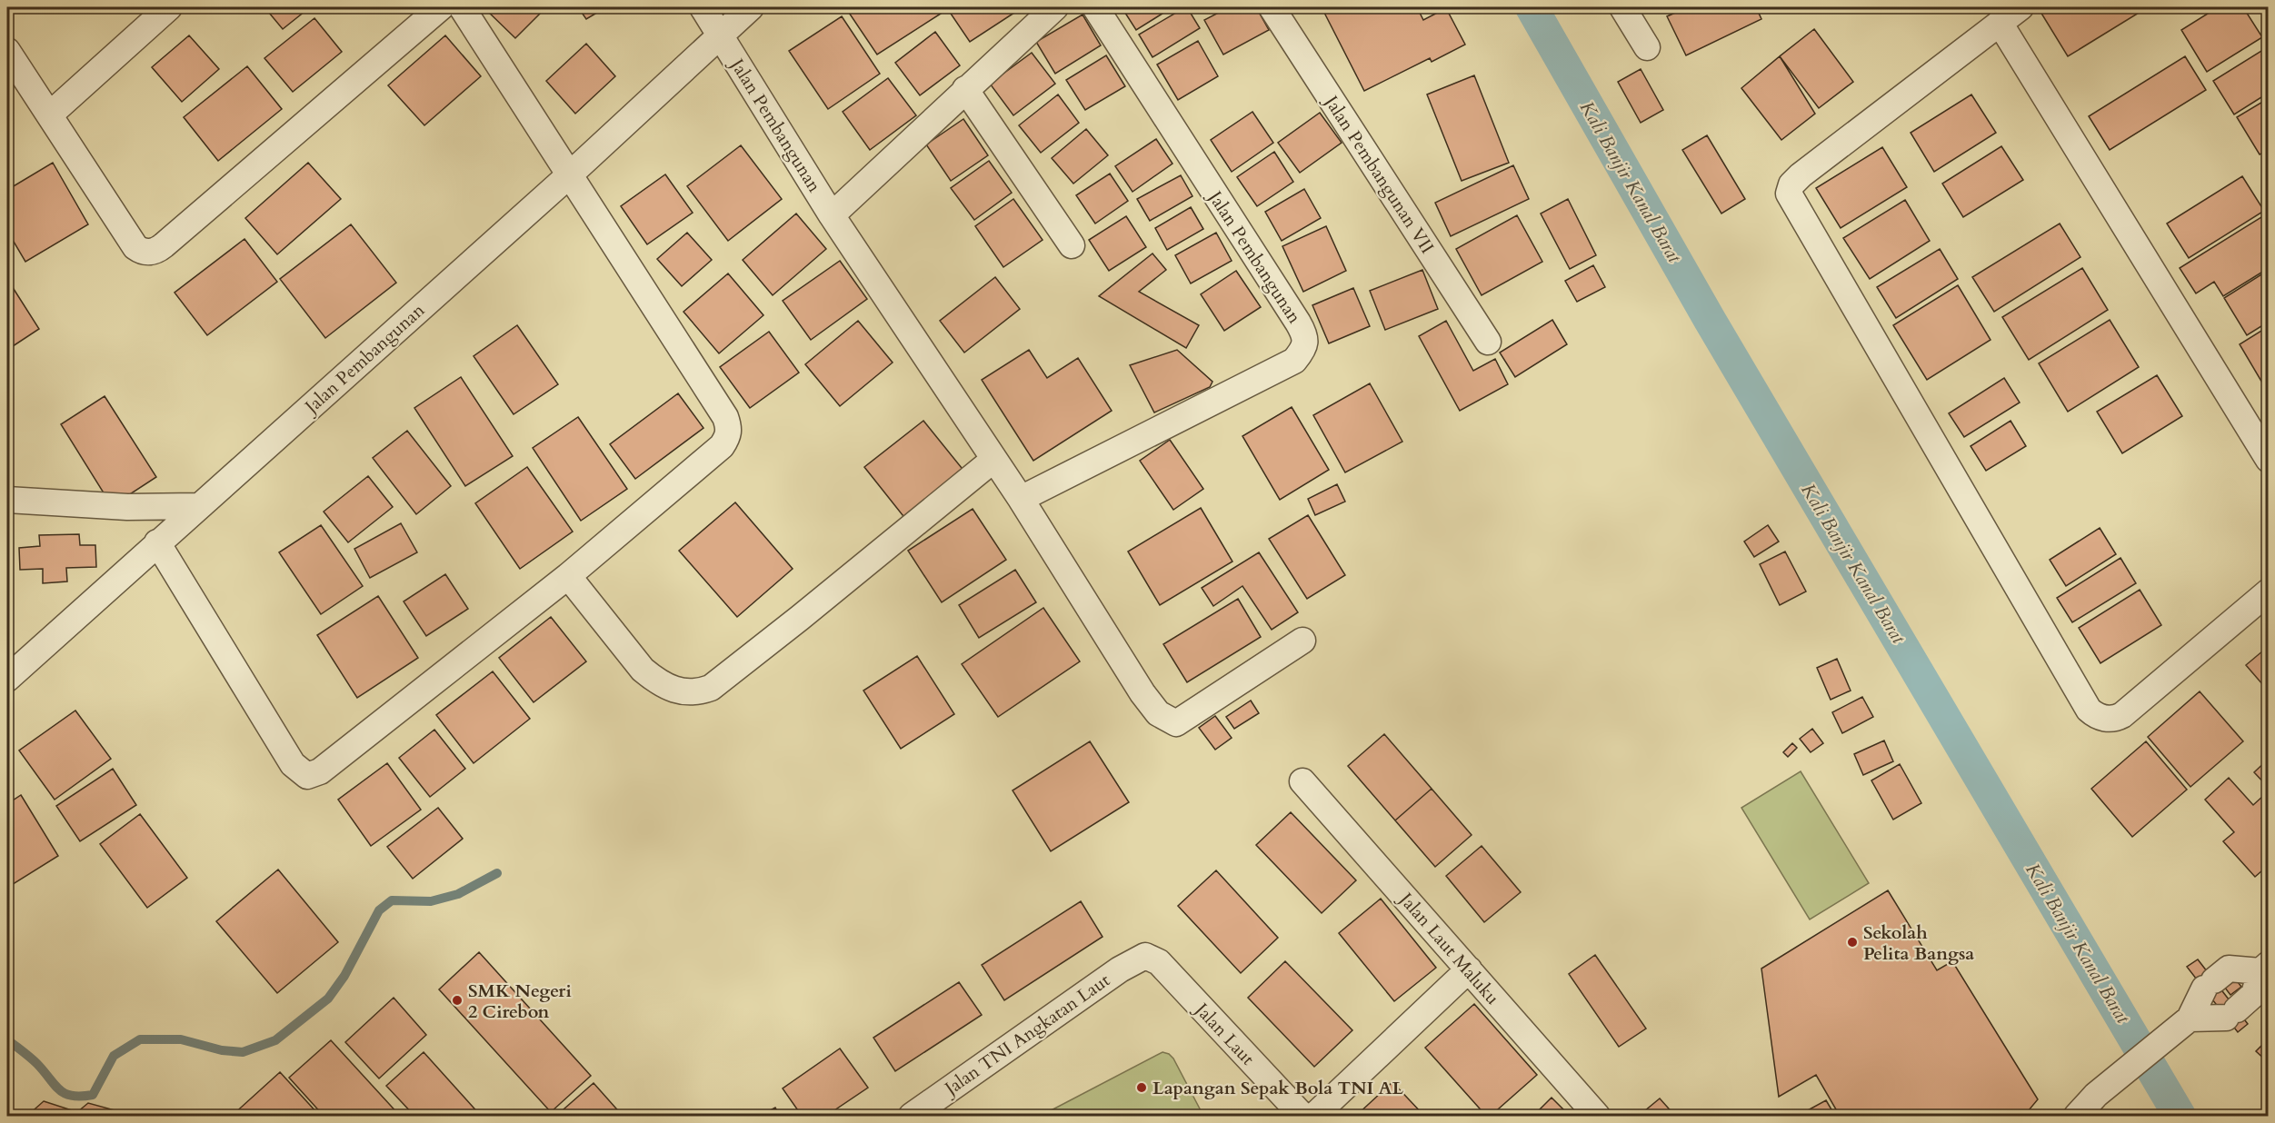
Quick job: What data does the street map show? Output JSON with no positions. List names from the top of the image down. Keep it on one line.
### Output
{"streets":{"street":["Jalan Pembangunan","Jalan Pembangunan VII","Jalan Laut Maluku","Jalan TNI Angkatan Laut","Jalan Laut"]},"crossings":[["Jalan TNI Angkatan Laut","Jalan Laut"]],"water":["Kali Banjir Kanal Barat"],"places":["Sekolah Pelita Bangsa","SMK Negeri 2 Cirebon","Lapangan Sepak Bola TNI AL"]}
